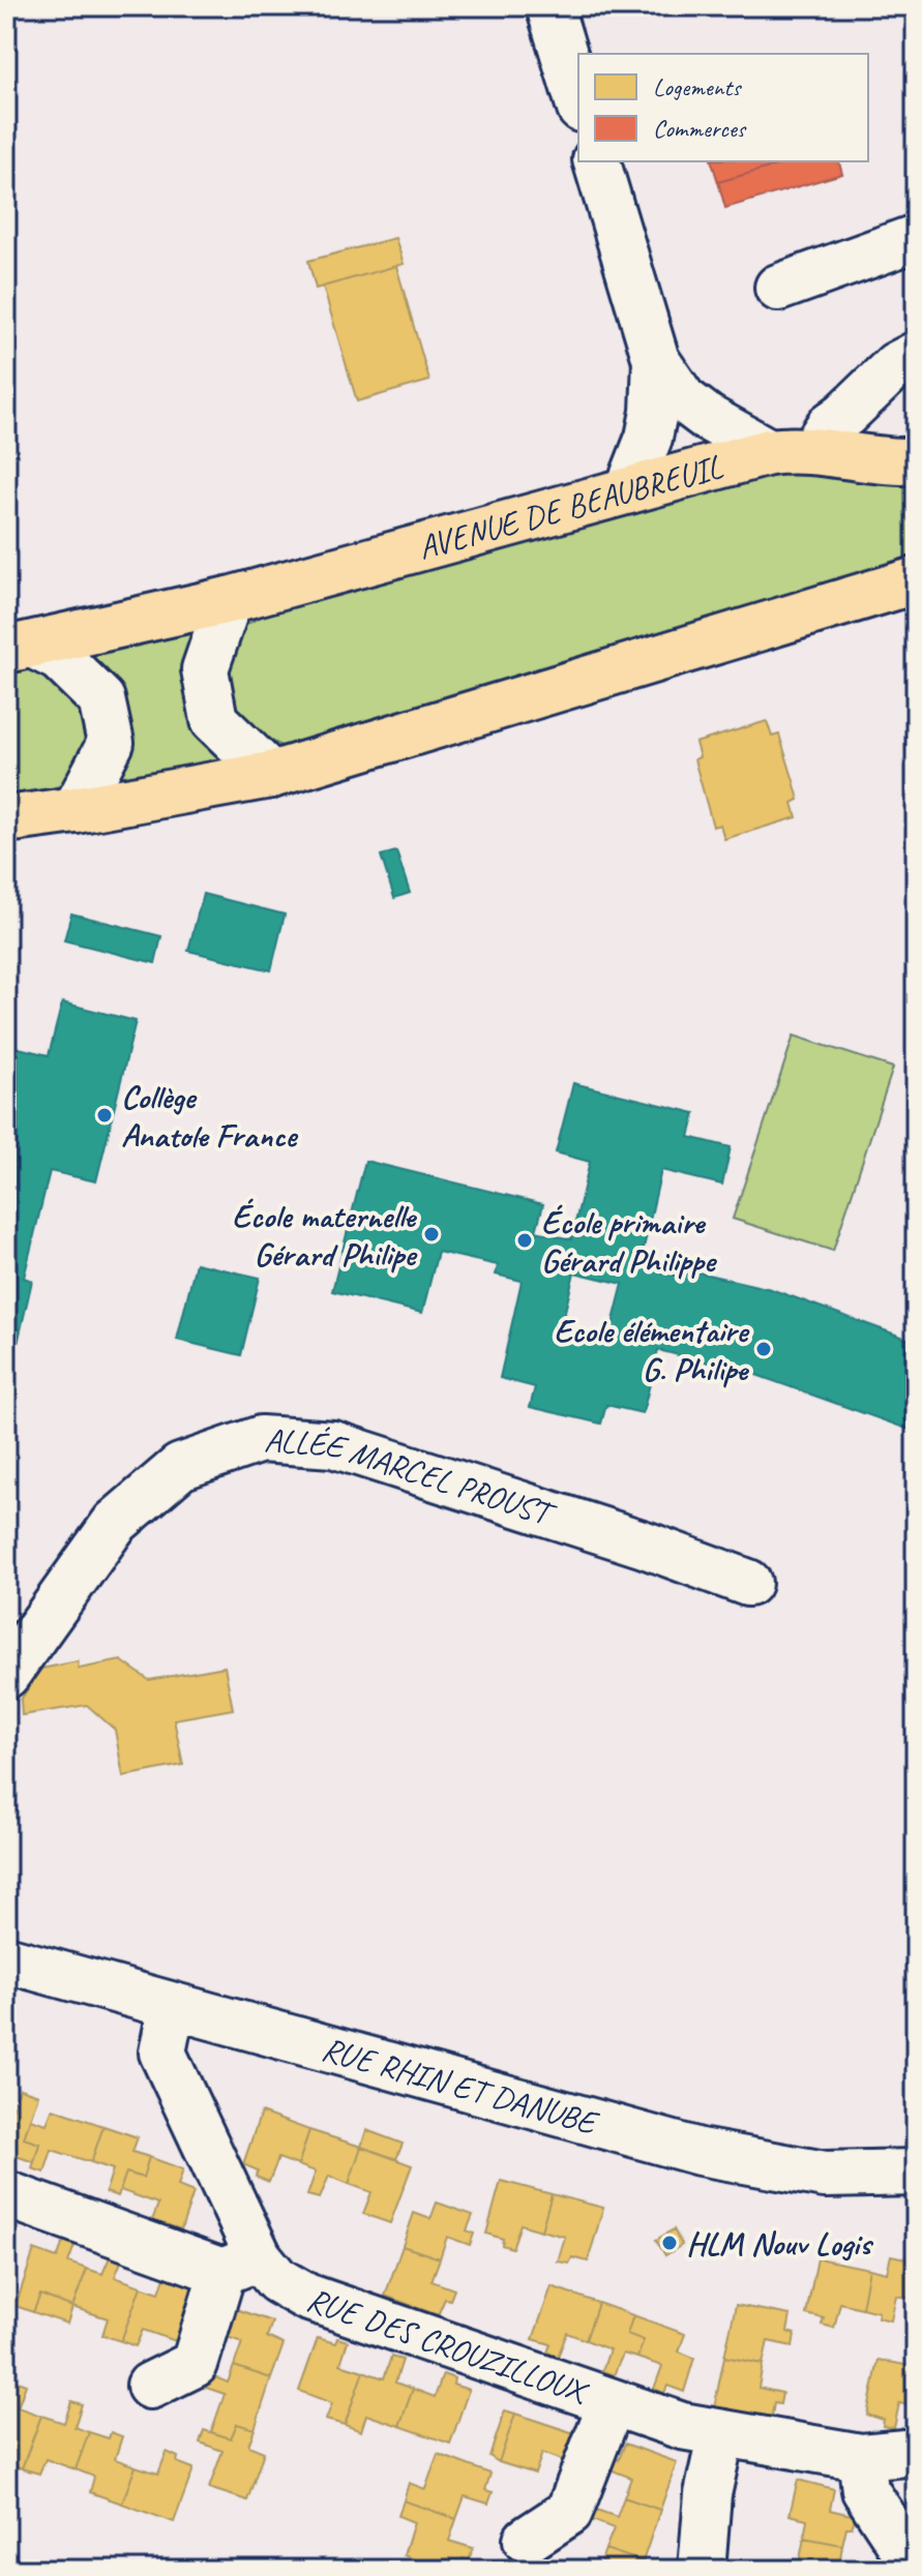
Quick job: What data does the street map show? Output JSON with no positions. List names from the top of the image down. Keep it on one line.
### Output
{"streets":{"main road":["AVENUE DE BEAUBREUIL"],"street":["ALLÉE MARCEL PROUST","RUE RHIN ET DANUBE","RUE DES CROUZILLOUX"]},"crossings":[["RUE RHIN ET DANUBE","RUE DES CROUZILLOUX"]],"places":["Collège Anatole France","École maternelle Gérard Philipe","École primaire Gérard Philippe","Ecole élémentaire G. Philipe","HLM Nouv Logis"],"legend":["Logements","Commerces"]}
